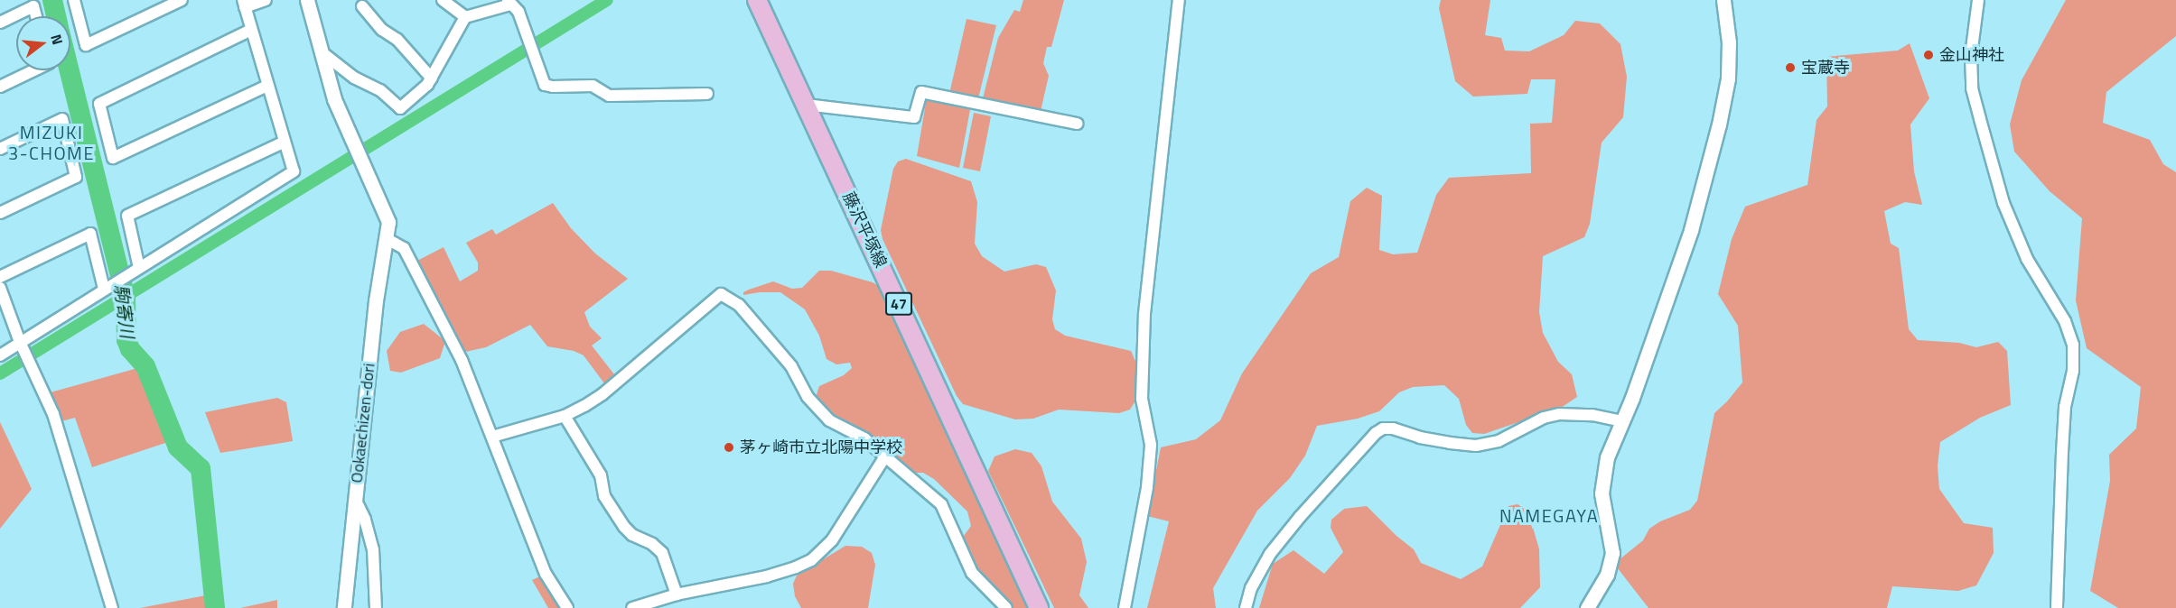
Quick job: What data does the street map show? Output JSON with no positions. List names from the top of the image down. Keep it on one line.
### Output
{"streets":{"main road":["藤沢平塚線","47"],"street":["Ookaechizen-dori"]},"districts":["MIZUKI 3-CHOME","NAMEGAYA"],"water":["駒寄川"],"places":["金山神社","宝蔵寺","茅ヶ崎市立北陽中学校"],"north":"right"}
